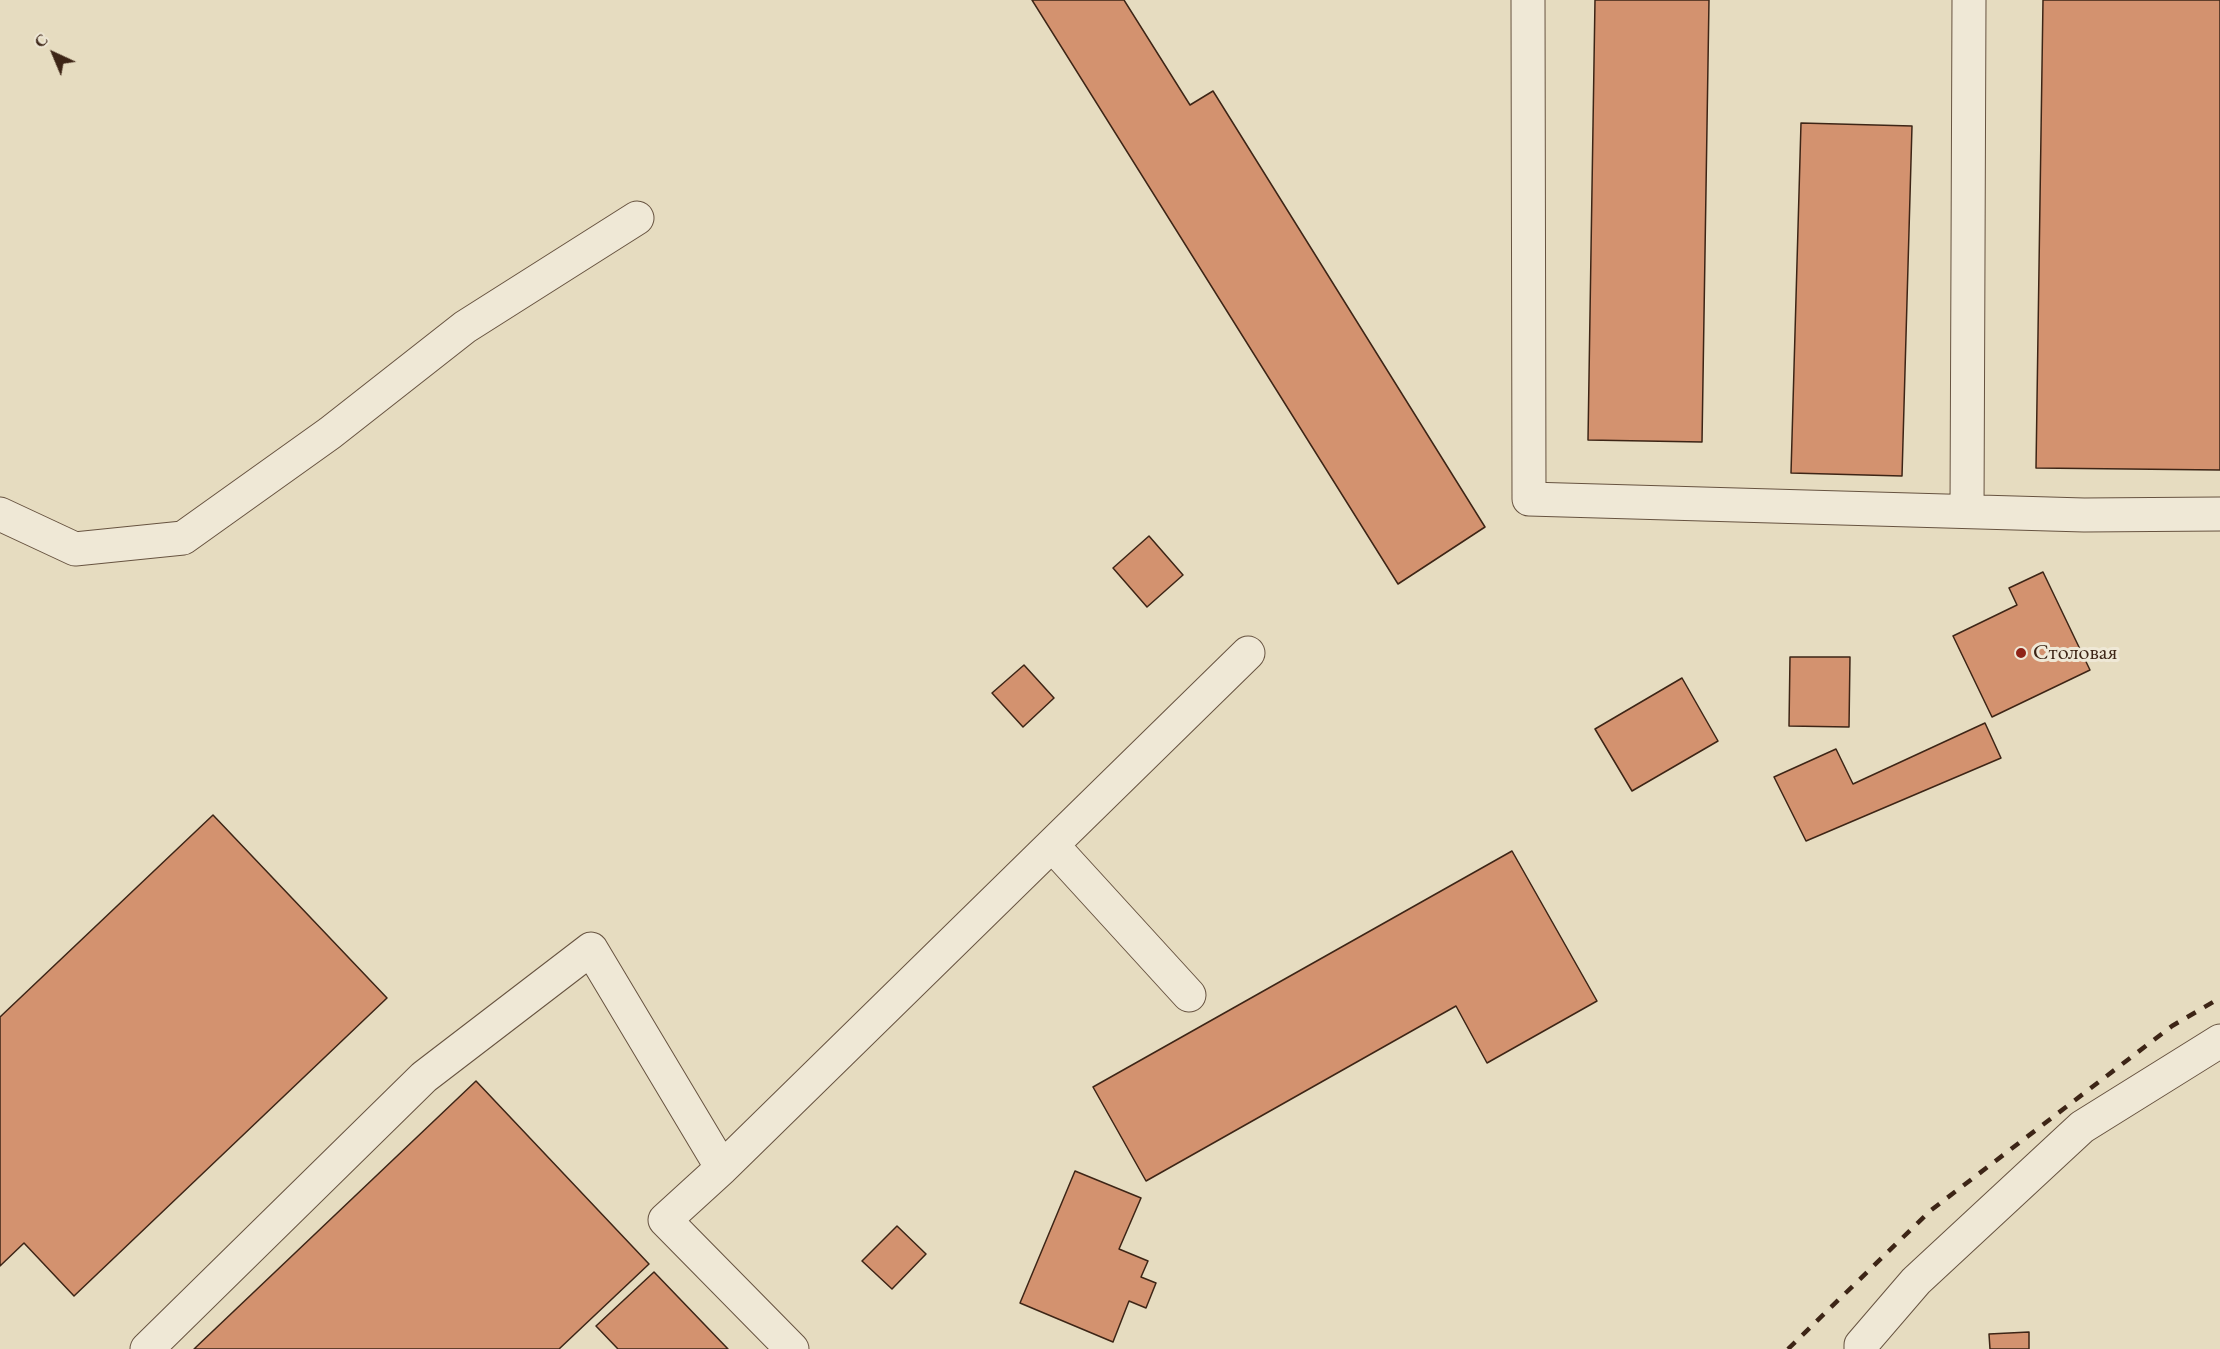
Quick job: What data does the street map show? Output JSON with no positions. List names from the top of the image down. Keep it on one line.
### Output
{"places":["Столовая"],"north":"top left"}
